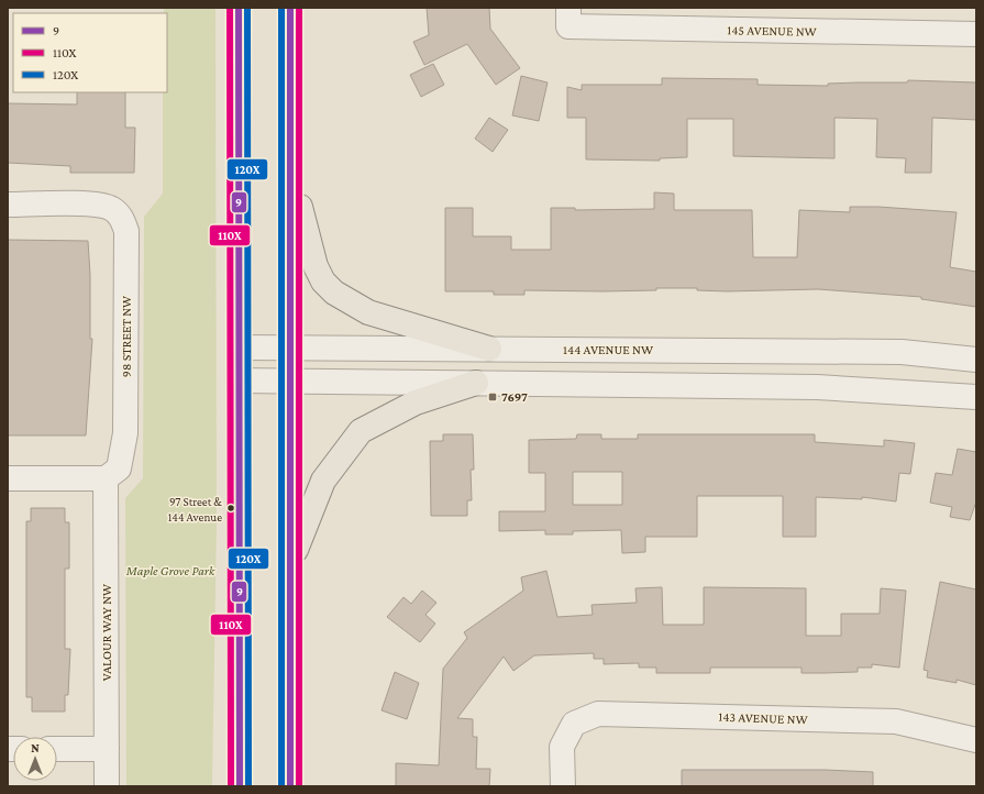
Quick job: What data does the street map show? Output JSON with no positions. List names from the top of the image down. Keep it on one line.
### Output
{"streets":{"street":["145 AVENUE NW","98 STREET NW","144 AVENUE NW","VALOUR WAY NW","143 AVENUE NW"]},"crossings":[["98 STREET NW","VALOUR WAY NW"]],"parks":["Maple Grove Park"],"places":{"transit":["7697"],"other":["97 Street & 144 Avenue"]},"lines":["transit line 9","transit line 110X","transit line 120X"],"legend":["9","110X","120X"],"north":"top"}
